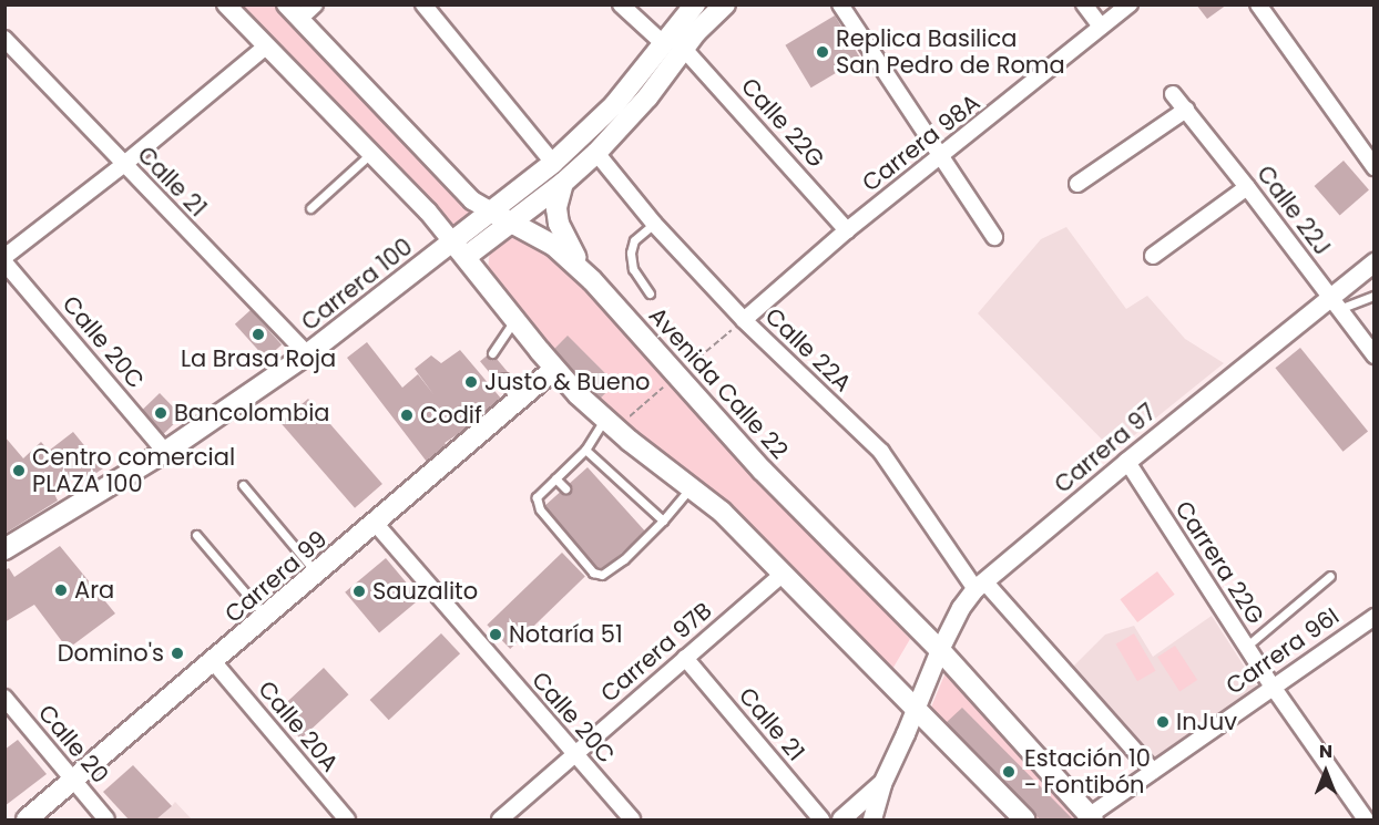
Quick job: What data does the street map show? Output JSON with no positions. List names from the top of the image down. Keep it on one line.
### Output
{"streets":{"main road":["Carrera 100","Avenida Calle 22","Carrera 99"],"street":["Calle 22G","Carrera 98A","Calle 21","Calle 22J","Calle 20C","Calle 22A","Carrera 97","Carrera 22G","Carrera 96I","Carrera 97B","Calle 20A","Calle 20"]},"crossings":[["Calle 22G","Carrera 98A"],["Calle 22G","Carrera 100"],["Carrera 98A","Calle 22A"],["Calle 21","Carrera 100"],["Calle 21","Carrera 97B"],["Calle 22J","Carrera 97"],["Carrera 100","Calle 20C"],["Carrera 100","Calle 22A"],["Carrera 100","Avenida Calle 22"],["Calle 20C","Carrera 99"],["Calle 20C","Carrera 97B"],["Calle 22A","Carrera 97"],["Calle 22A","Carrera 96I"],["Avenida Calle 22","Carrera 97"],["Avenida Calle 22","Carrera 96I"],["Carrera 97","Carrera 22G"],["Carrera 22G","Carrera 96I"],["Carrera 99","Calle 20A"],["Carrera 99","Calle 20"]],"places":["Replica Basilica San Pedro de Roma","La Brasa Roja","Justo & Bueno","Bancolombia","Codif","Centro comercial PLAZA 100","Ara","Sauzalito","Notaría 51","Domino's","InJuv","Estación 10 - Fontibón"],"north":"top"}
